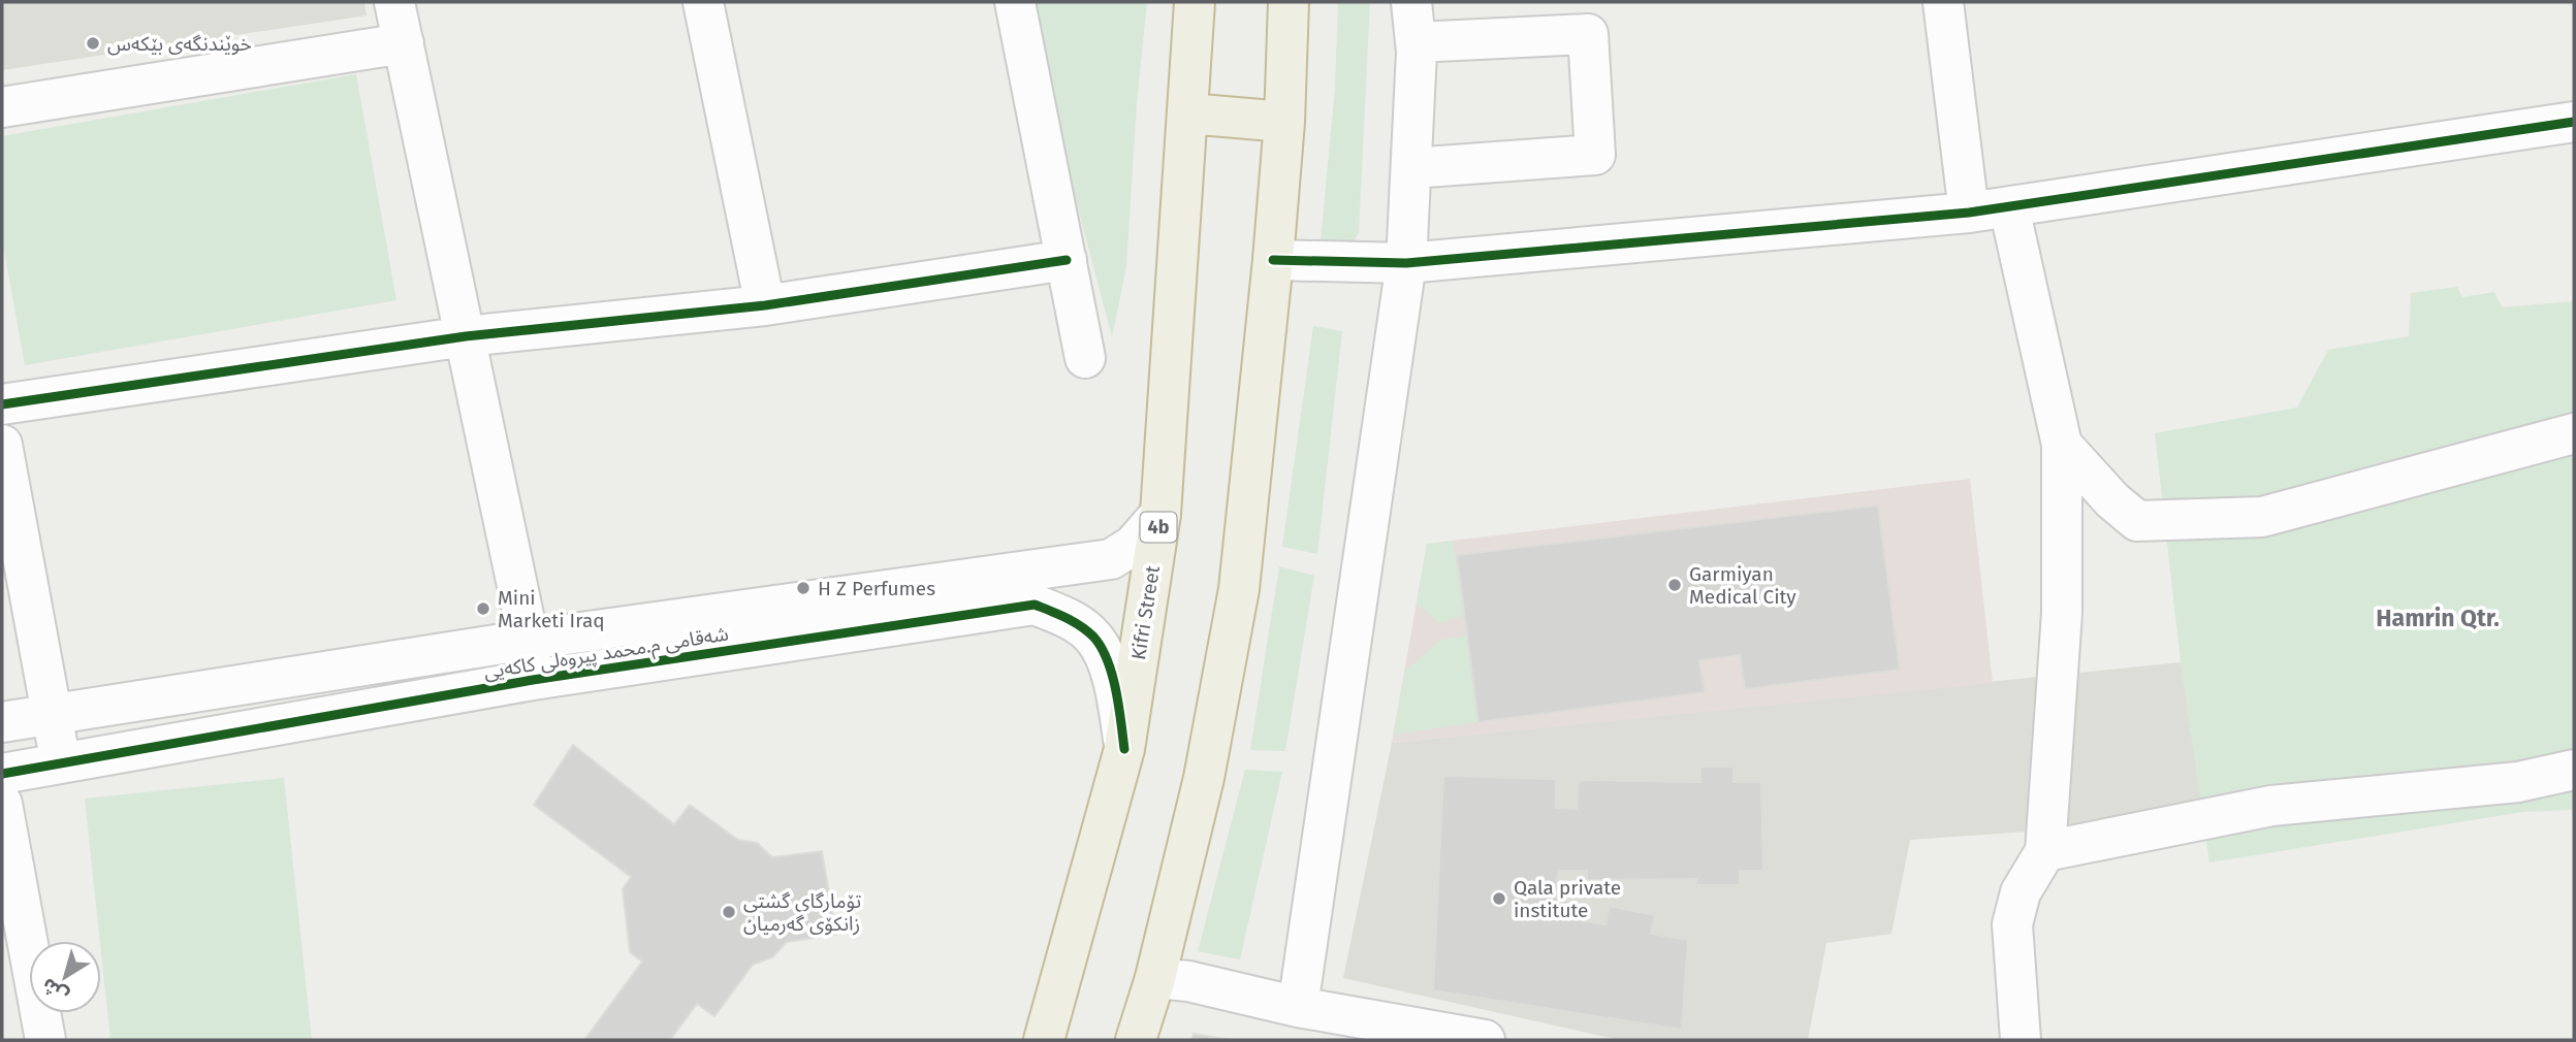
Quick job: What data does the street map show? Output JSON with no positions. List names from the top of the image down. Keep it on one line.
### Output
{"streets":{"highway":["4b","Kifri Street"],"street":["شەقامی م.محمد پیروەلی کاکەیی"]},"crossings":[["Kifri Street","شەقامی م.محمد پیروەلی کاکەیی"]],"districts":["Hamrin Qtr."],"places":["خوێندنگەی بێکەس","Garmiyan Medical City","H Z Perfumes","Mini Marketi Iraq","Qala private institute","تۆمارگای گشتی زانکۆی گەرمیان"],"north":"bottom left"}
